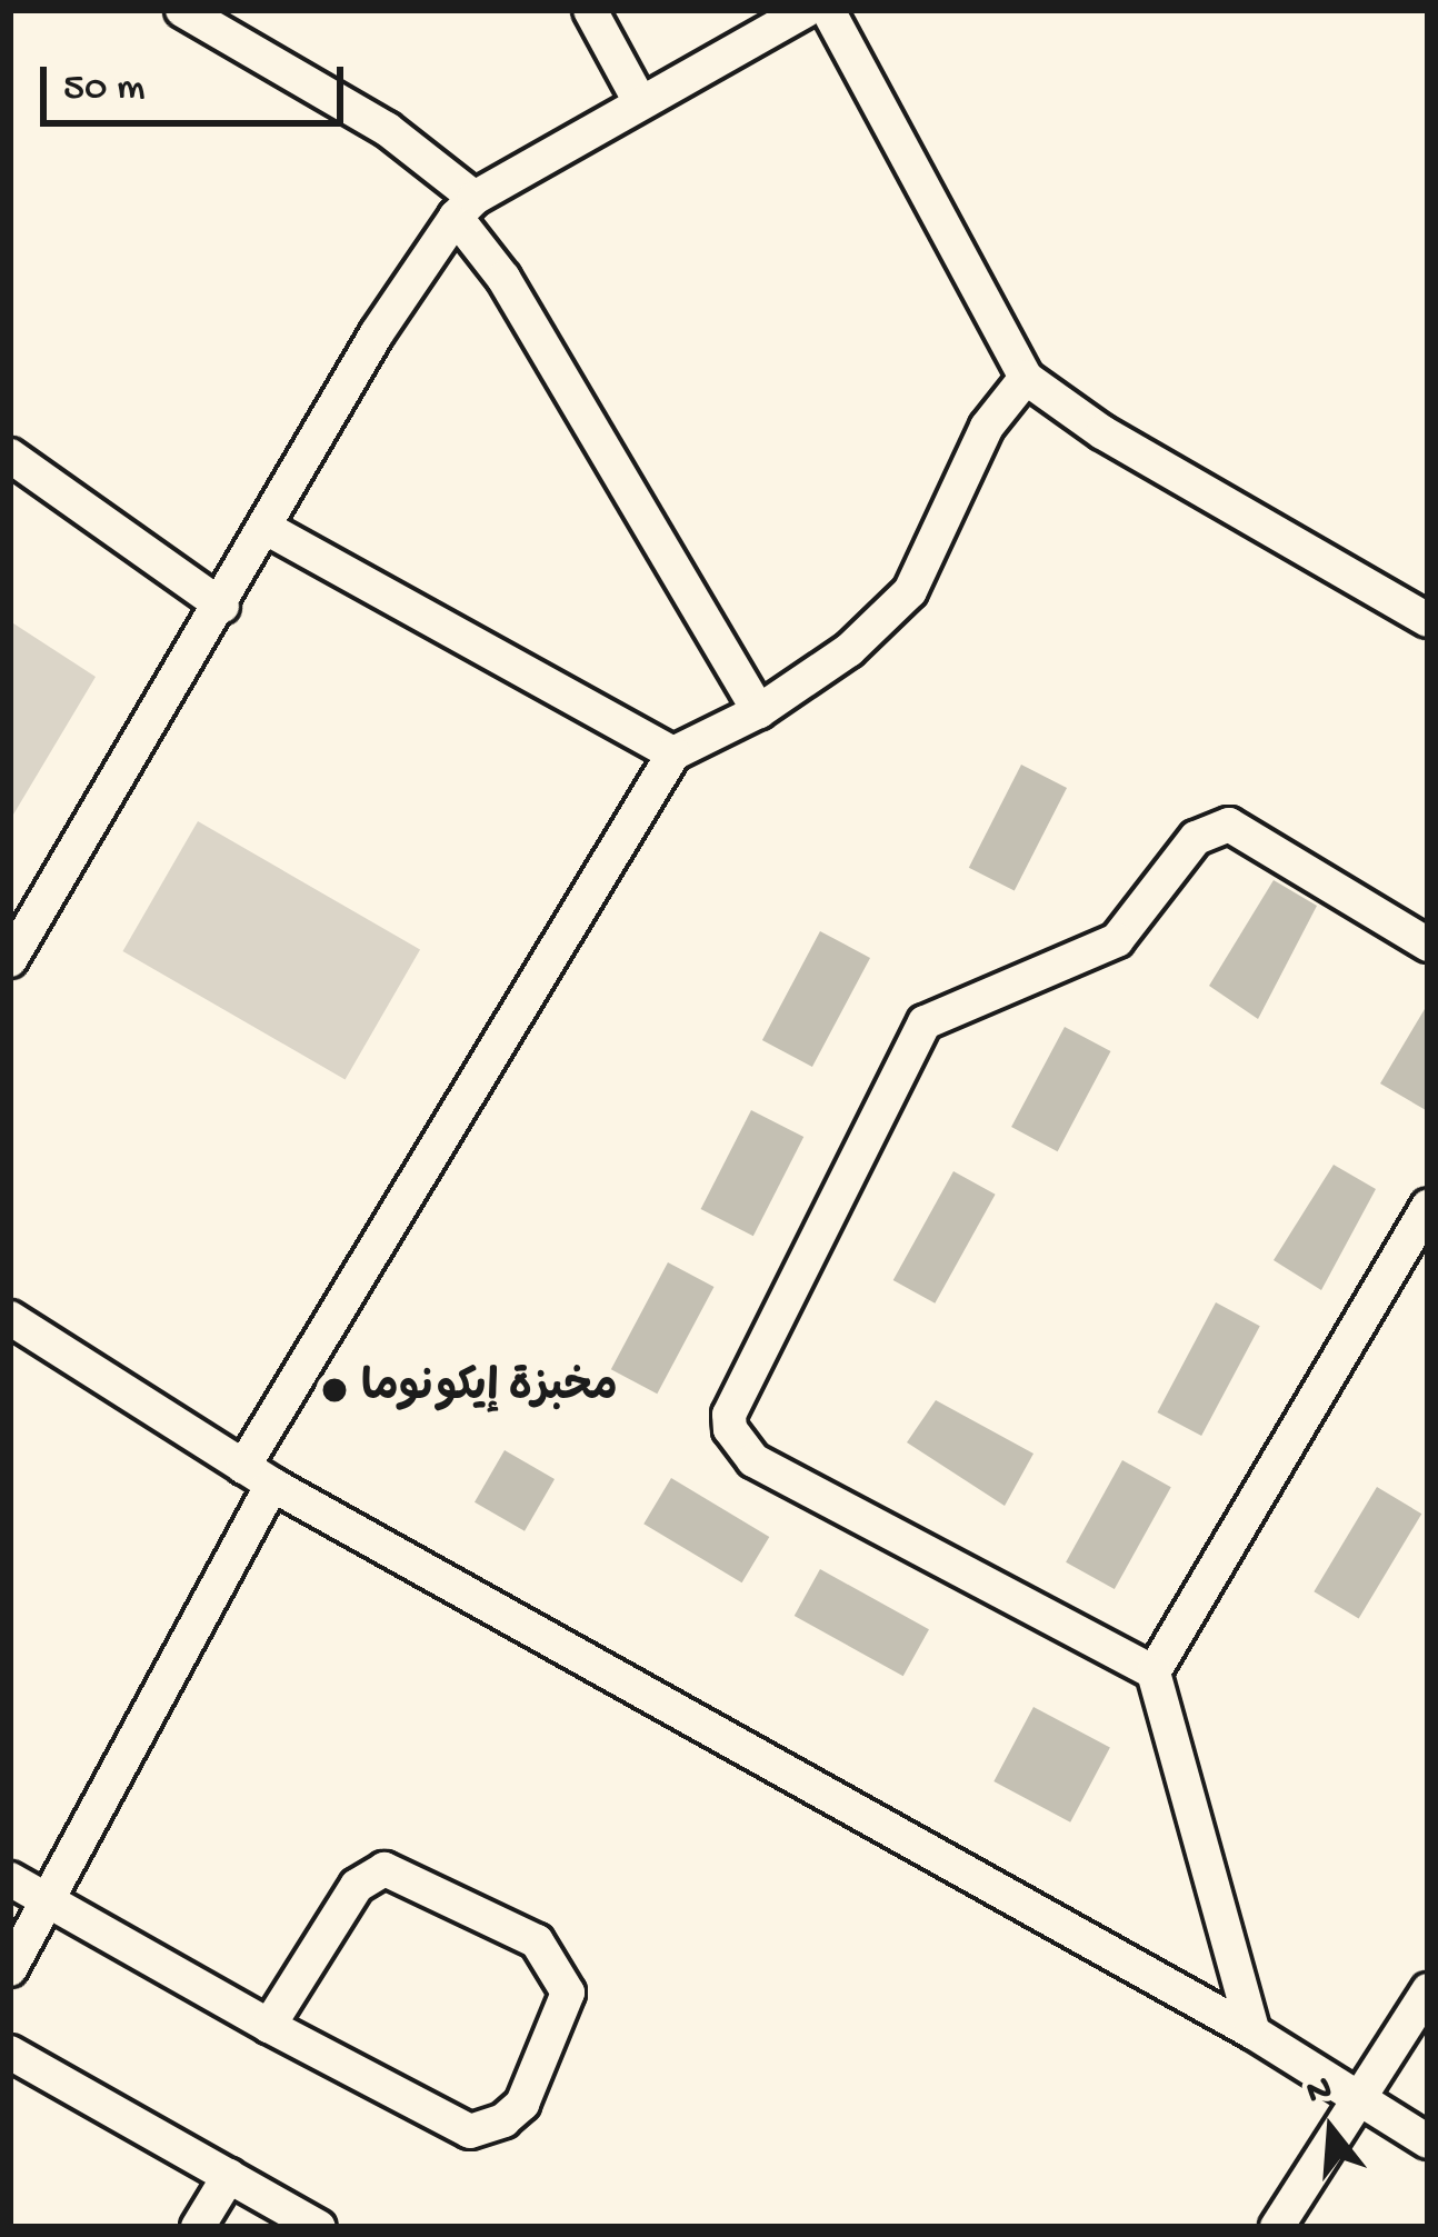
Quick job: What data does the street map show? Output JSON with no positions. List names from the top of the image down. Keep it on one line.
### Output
{"places":["مخبزة إيكونوما"],"scale_bar":"50 m","north":"top"}
